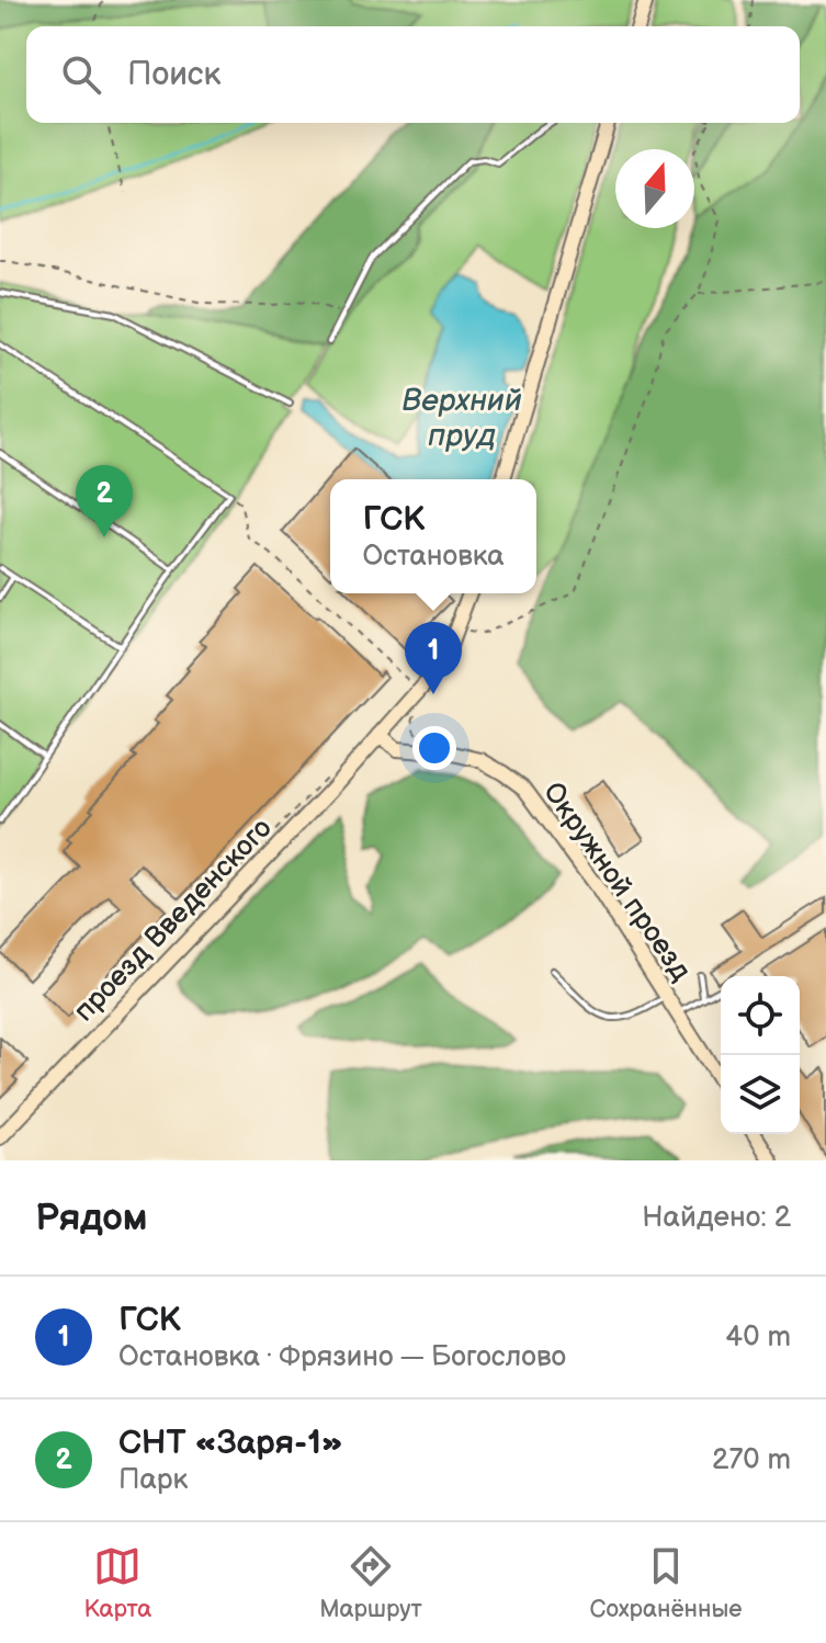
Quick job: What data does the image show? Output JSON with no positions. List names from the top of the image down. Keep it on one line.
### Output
{"streets":{"street":["Окружной проезд","проезд Введенского"]},"crossings":[["Окружной проезд","проезд Введенского"]],"water":["Верхний пруд"],"north":"top","page":{"search":"Поиск","pins":["2","1"],"popup":["ГСК","Остановка"],"heading":["Рядом","Найдено: 2"],"list":[{"mark":"1","name":"ГСК","note":"Остановка · Фрязино — Богослово","value":"40 m"},{"mark":"2","name":"СНТ «Заря-1»","note":"Парк","value":"270 m"}],"nav":["Карта","Маршрут","Сохранённые"]}}
